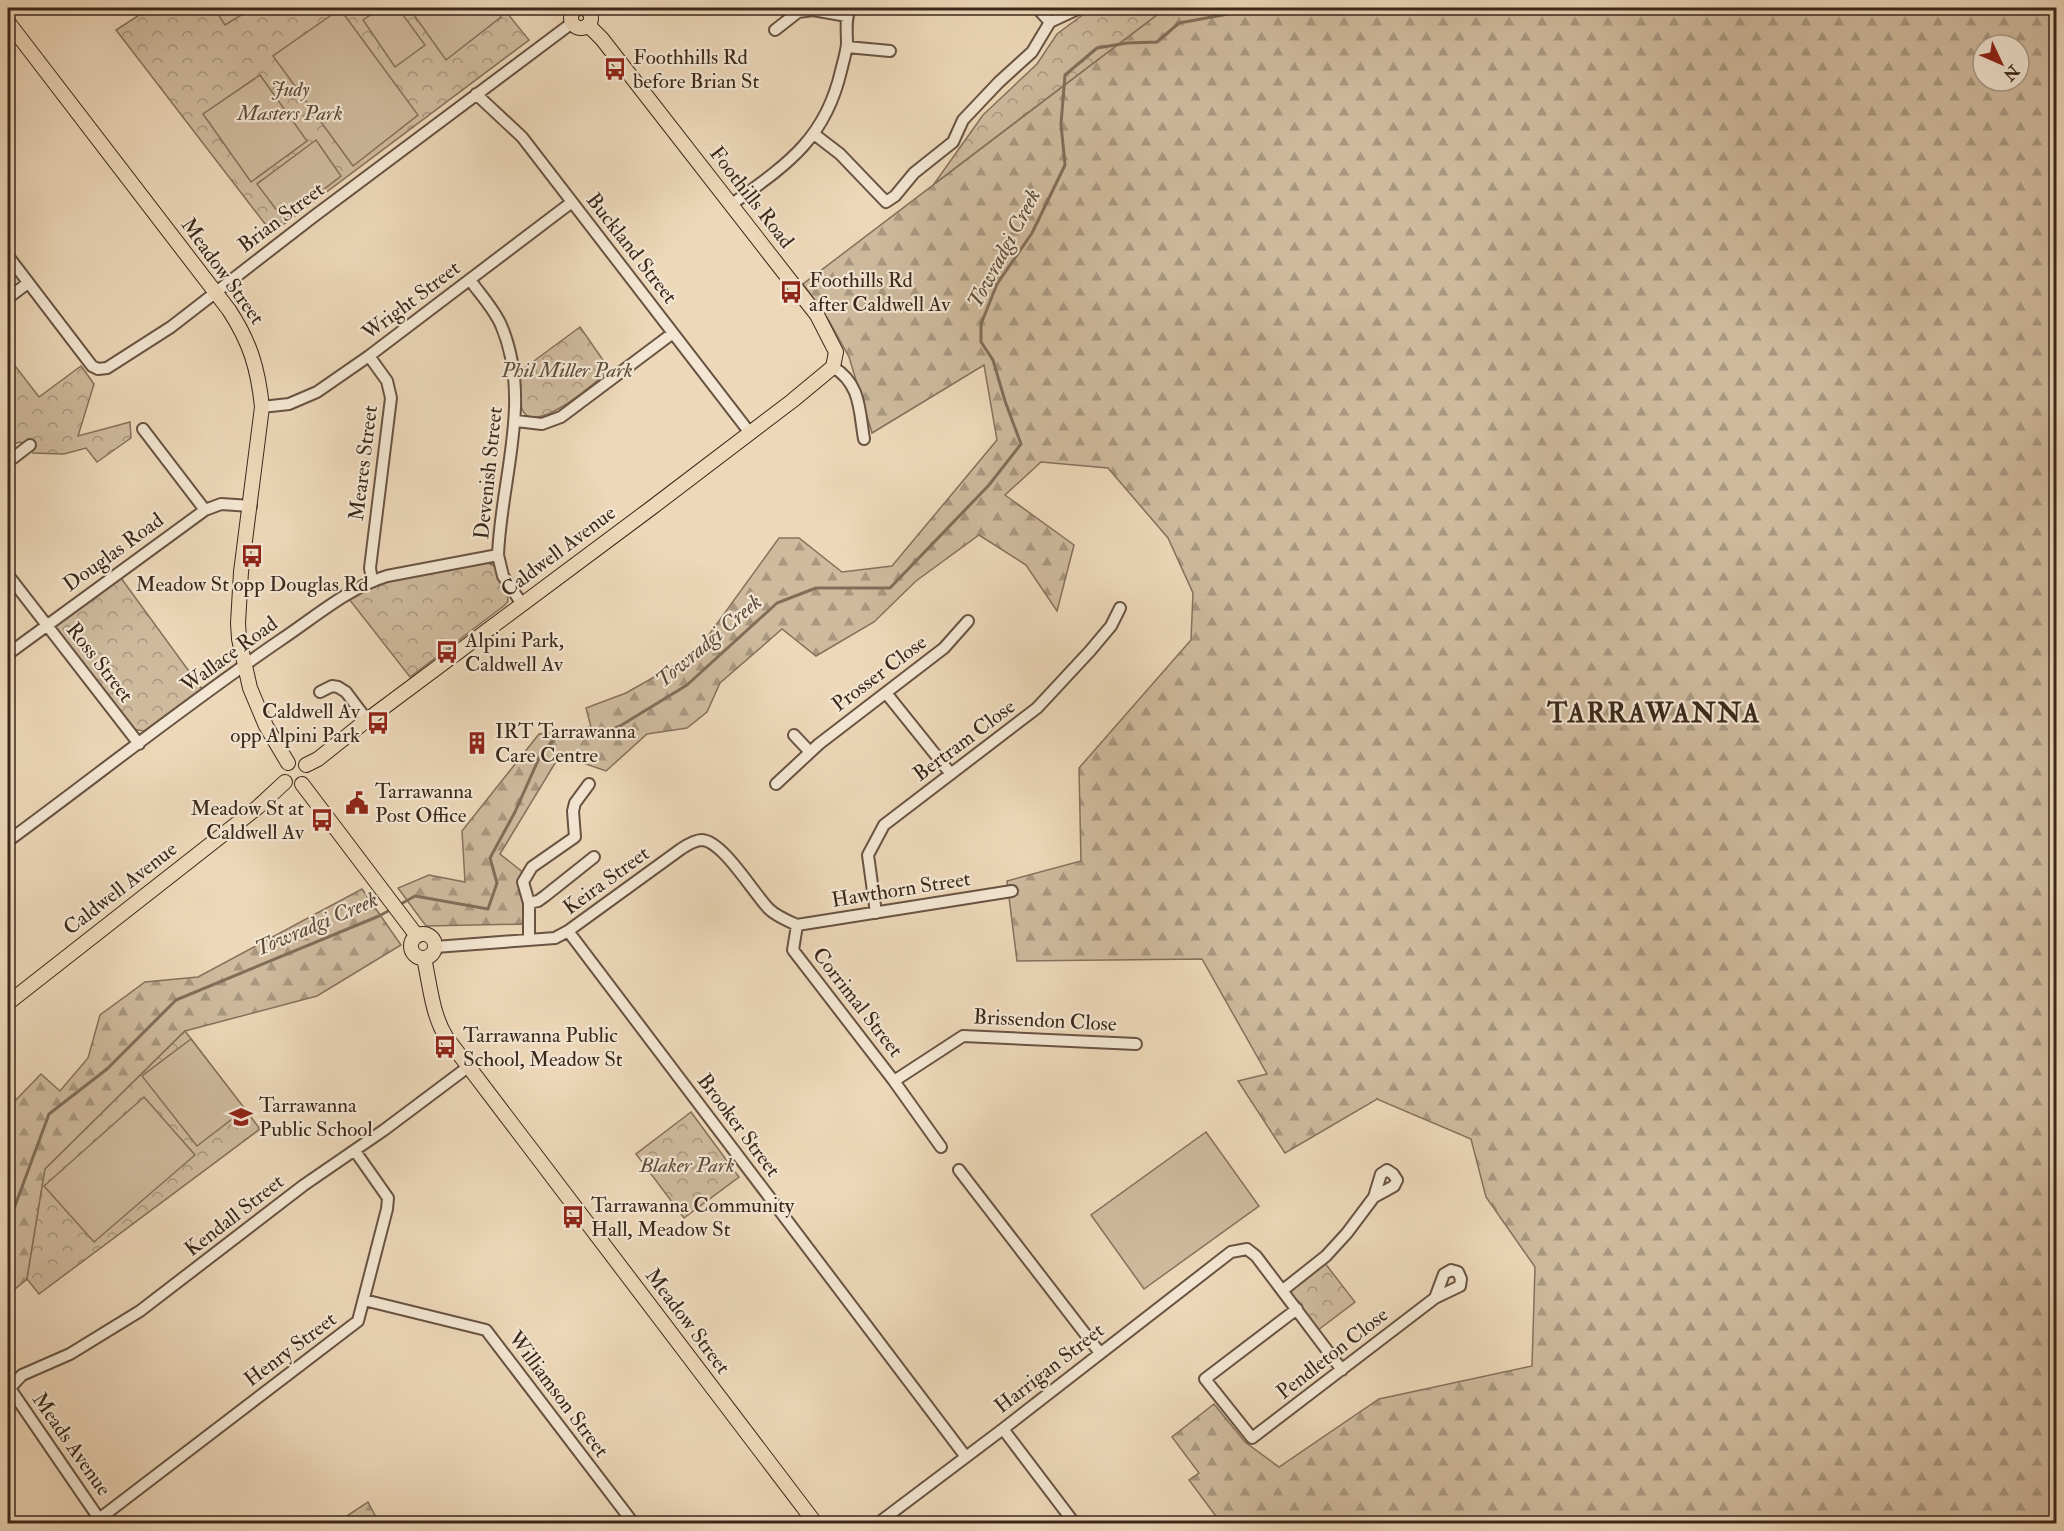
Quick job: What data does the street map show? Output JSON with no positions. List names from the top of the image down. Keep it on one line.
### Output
{"streets":{"main road":["Foothills Road","Meadow Street","Caldwell Avenue"],"street":["Brian Street","Buckland Street","Wright Street","Meares Street","Devenish Street","Douglas Road","Wallace Road","Ross Street","Prosser Close","Bertram Close","Keira Street","Hawthorn Street","Corrimal Street","Brissendon Close","Brooker Street","Kendall Street","Henry Street","Pendleton Close","Harrigan Street","Williamson Street","Meads Avenue"]},"crossings":[["Foothills Road","Brian Street"],["Foothills Road","Caldwell Avenue"],["Brian Street","Buckland Street"],["Brian Street","Meadow Street"],["Buckland Street","Wright Street"],["Buckland Street","Caldwell Avenue"],["Meadow Street","Wright Street"],["Meadow Street","Caldwell Avenue"],["Meadow Street","Douglas Road"],["Meadow Street","Wallace Road"],["Meadow Street","Keira Street"],["Meadow Street","Kendall Street"],["Wright Street","Meares Street"],["Wright Street","Devenish Street"],["Meares Street","Wallace Road"],["Devenish Street","Caldwell Avenue"],["Devenish Street","Wallace Road"],["Douglas Road","Ross Street"],["Wallace Road","Ross Street"],["Bertram Close","Hawthorn Street"],["Keira Street","Hawthorn Street"],["Keira Street","Corrimal Street"],["Keira Street","Brooker Street"],["Hawthorn Street","Corrimal Street"],["Corrimal Street","Brissendon Close"],["Brooker Street","Harrigan Street"],["Kendall Street","Henry Street"],["Kendall Street","Meads Avenue"],["Henry Street","Williamson Street"],["Henry Street","Meads Avenue"]],"districts":["TARRAWANNA"],"water":["Towradgi Creek"],"parks":["Judy Masters Park","Phil Miller Park","Blaker Park"],"places":{"bus stop":["Foothhills Rd before Brian St","Foothills Rd after Caldwell Av","Meadow St opp Douglas Rd","Alpini Park, Caldwell Av","Caldwell Av opp Alpini Park","Meadow St at Caldwell Av","Tarrawanna Public School, Meadow St","Tarrawanna Community Hall, Meadow St"],"building":["IRT Tarrawanna Care Centre"],"public building":["Tarrawanna Post Office"],"school or university":["Tarrawanna Public School"]},"north":"bottom right"}
